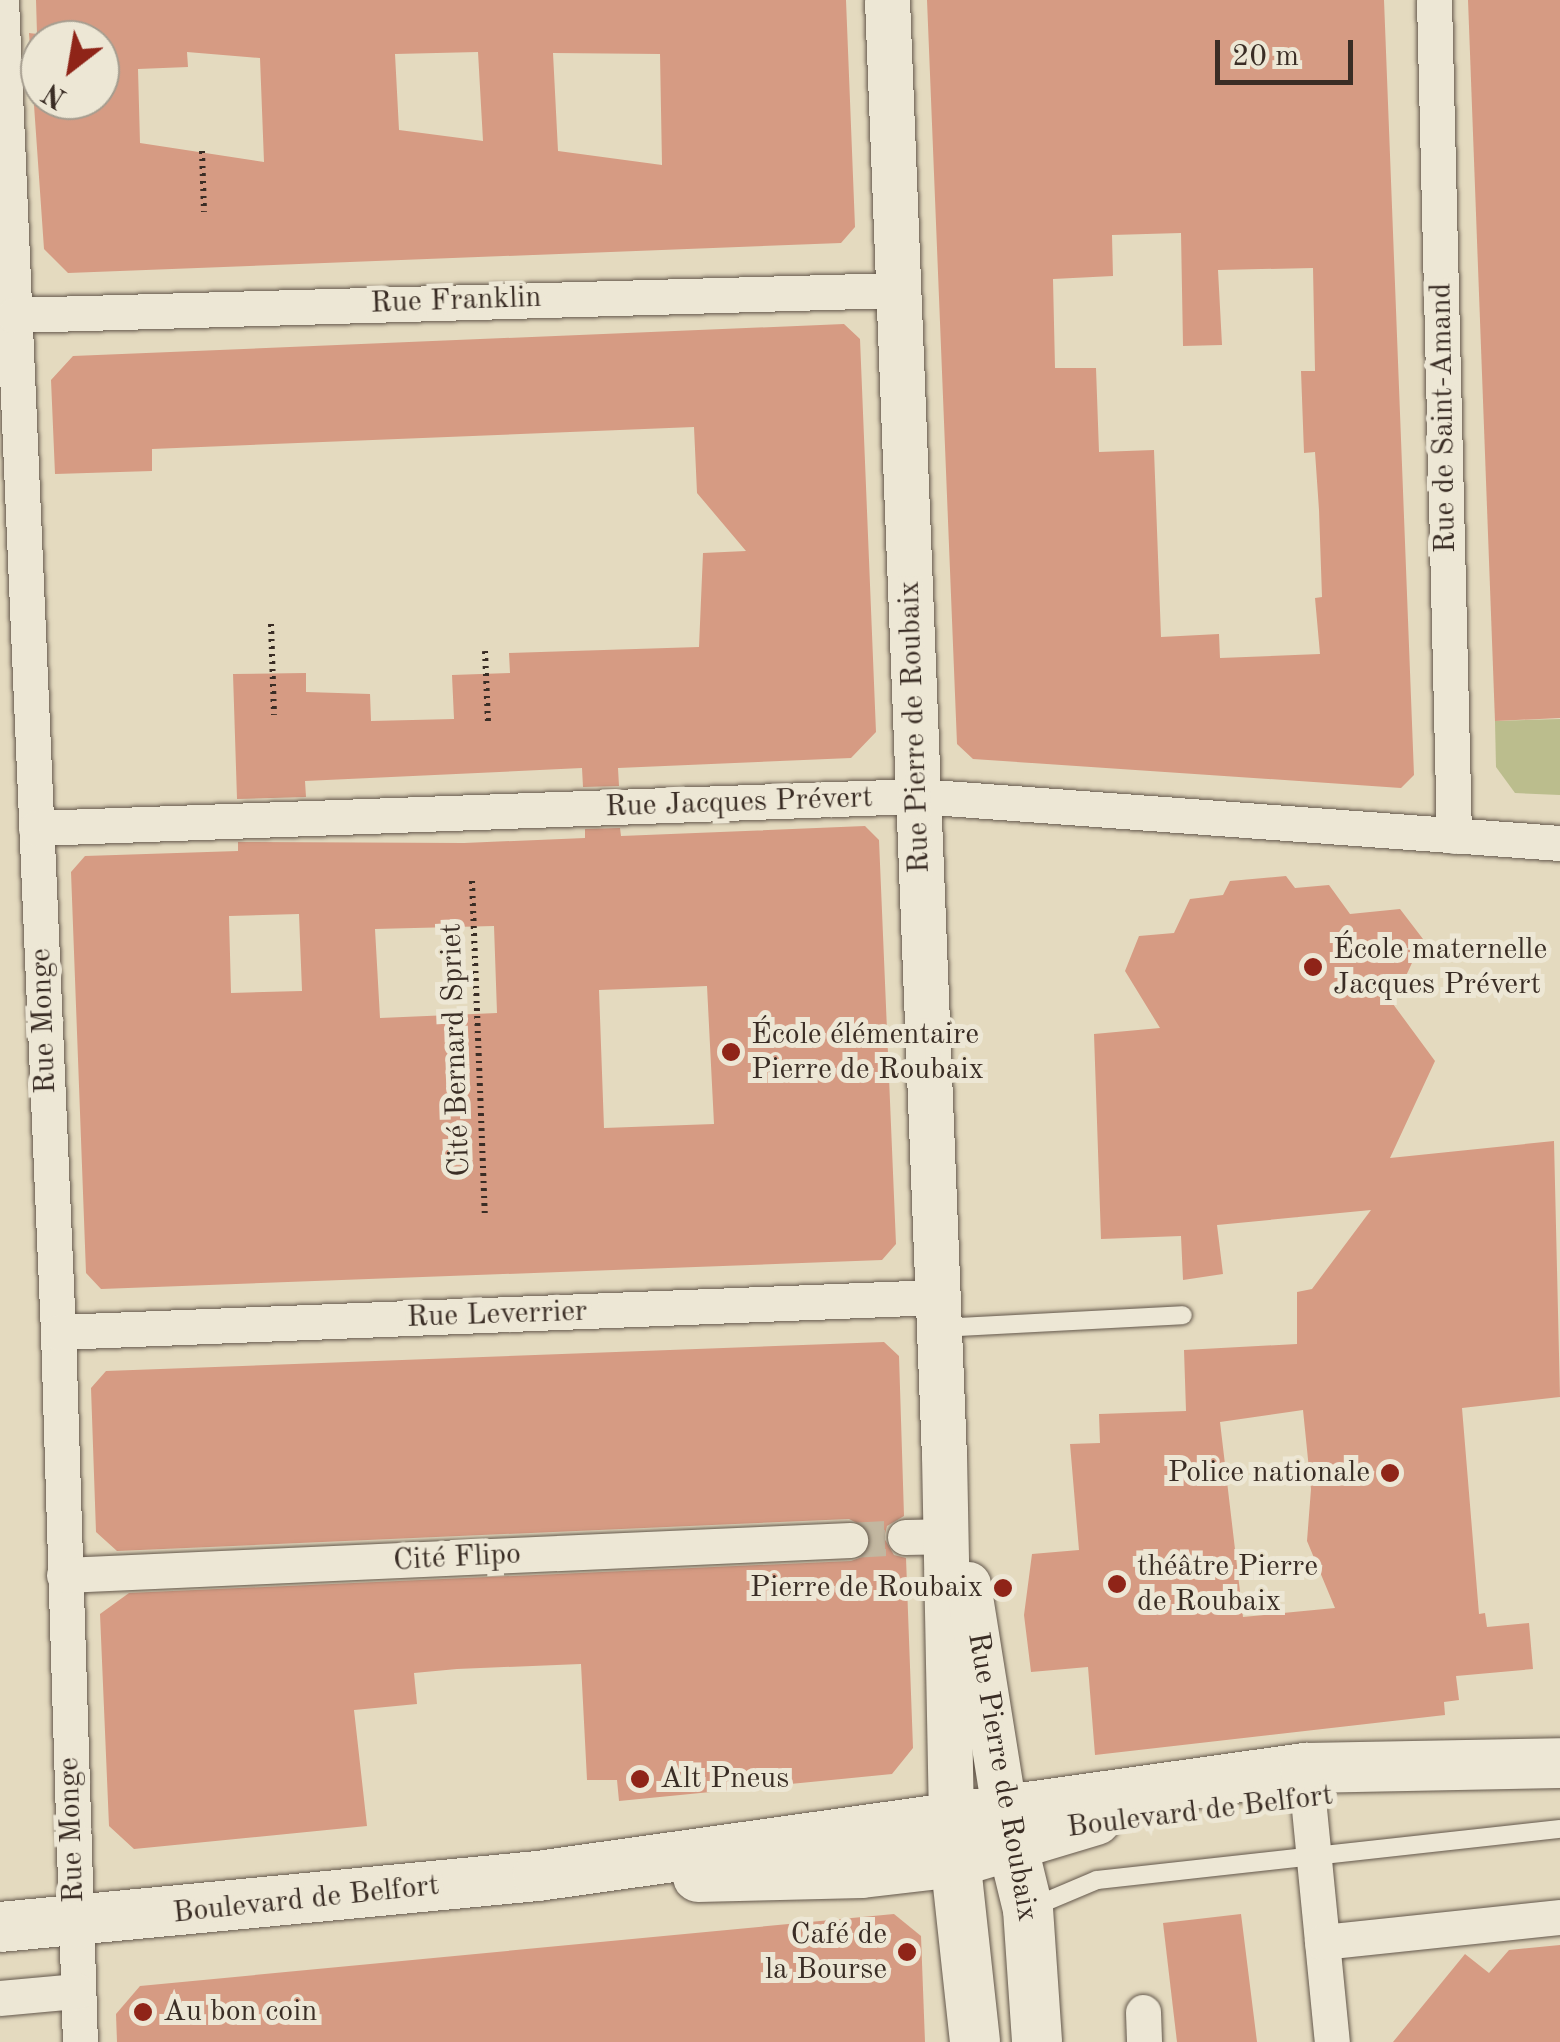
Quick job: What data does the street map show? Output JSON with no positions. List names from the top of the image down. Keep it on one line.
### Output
{"streets":{"main road":["Rue Pierre de Roubaix","Boulevard de Belfort"],"street":["Rue Franklin","Rue de Saint-Amand","Rue Jacques Prévert","Rue Monge","Rue Leverrier","Cité Flipo"],"path":["Cité Bernard Spriet"]},"crossings":[["Rue Franklin","Rue Pierre de Roubaix"],["Rue Franklin","Rue Monge"],["Rue de Saint-Amand","Rue Jacques Prévert"],["Rue Pierre de Roubaix","Rue Jacques Prévert"],["Rue Pierre de Roubaix","Rue Leverrier"],["Rue Pierre de Roubaix","Boulevard de Belfort"],["Rue Jacques Prévert","Rue Monge"],["Rue Monge","Rue Leverrier"],["Rue Monge","Cité Flipo"],["Rue Monge","Boulevard de Belfort"]],"places":["École maternelle Jacques Prévert","École élémentaire Pierre de Roubaix","Police nationale","théâtre Pierre de Roubaix","Pierre de Roubaix","Alt Pneus","Café de la Bourse","Au bon coin"],"scale_bar":"20 m","north":"bottom left"}
